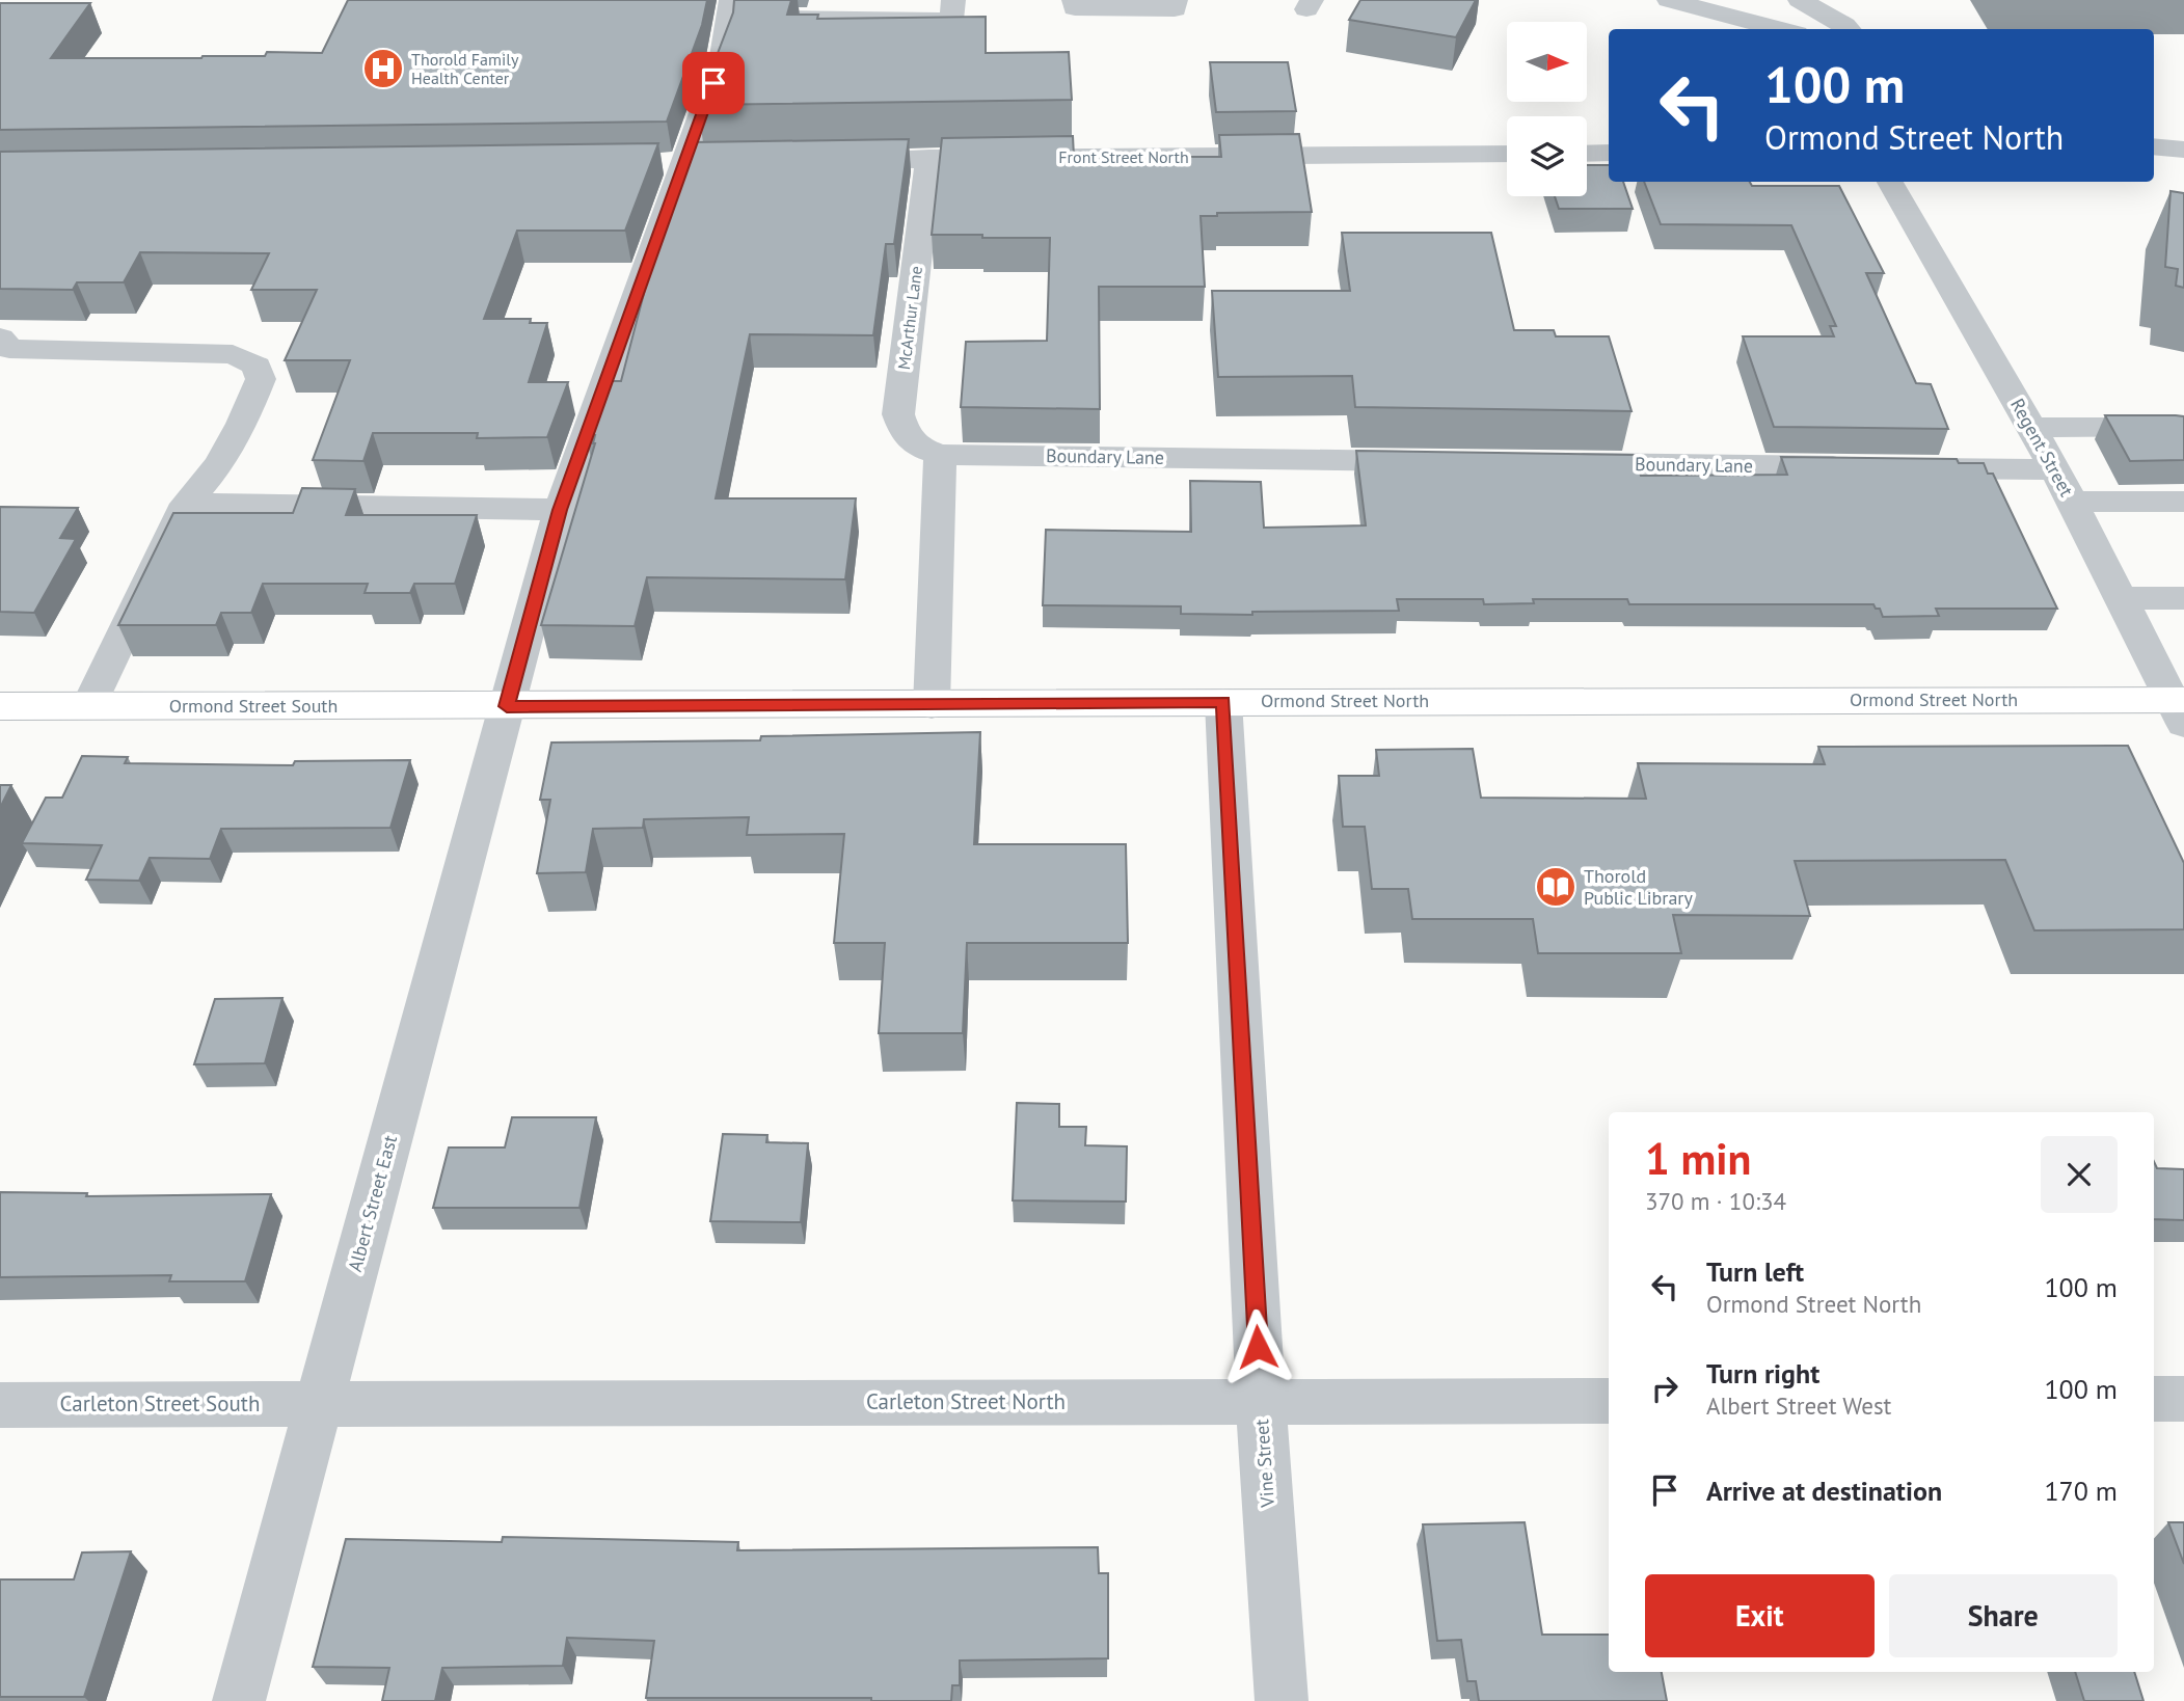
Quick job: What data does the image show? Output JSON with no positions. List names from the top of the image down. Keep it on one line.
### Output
{"streets":{"main road":["Ormond Street North","Ormond Street South"],"street":["Front Street North","McArthur Lane","Regent Street","Boundary Lane","Albert Street East","Carleton Street North","Carleton Street South","Vine Street"]},"crossings":[["Front Street North","McArthur Lane"],["McArthur Lane","Boundary Lane"],["Regent Street","Boundary Lane"],["Regent Street","Ormond Street North"],["Ormond Street North","Ormond Street South"],["Ormond Street North","Albert Street East"],["Ormond Street North","Vine Street"],["Ormond Street South","Albert Street East"],["Albert Street East","Carleton Street North"],["Albert Street East","Carleton Street South"],["Carleton Street North","Carleton Street South"],["Carleton Street North","Vine Street"]],"places":{"hospital":["Thorold Family Health Center"],"library":["Thorold Public Library"]},"north":"right","page":{"turn":["100 m","Ormond Street North"],"heading":["1 min","370 m · 10:34"],"list":[{"name":"Turn left","note":"Ormond Street North","value":"100 m"},{"name":"Turn right","note":"Albert Street West","value":"100 m"},{"name":"Arrive at destination","value":"170 m"}],"buttons":["Exit","Share"]}}
